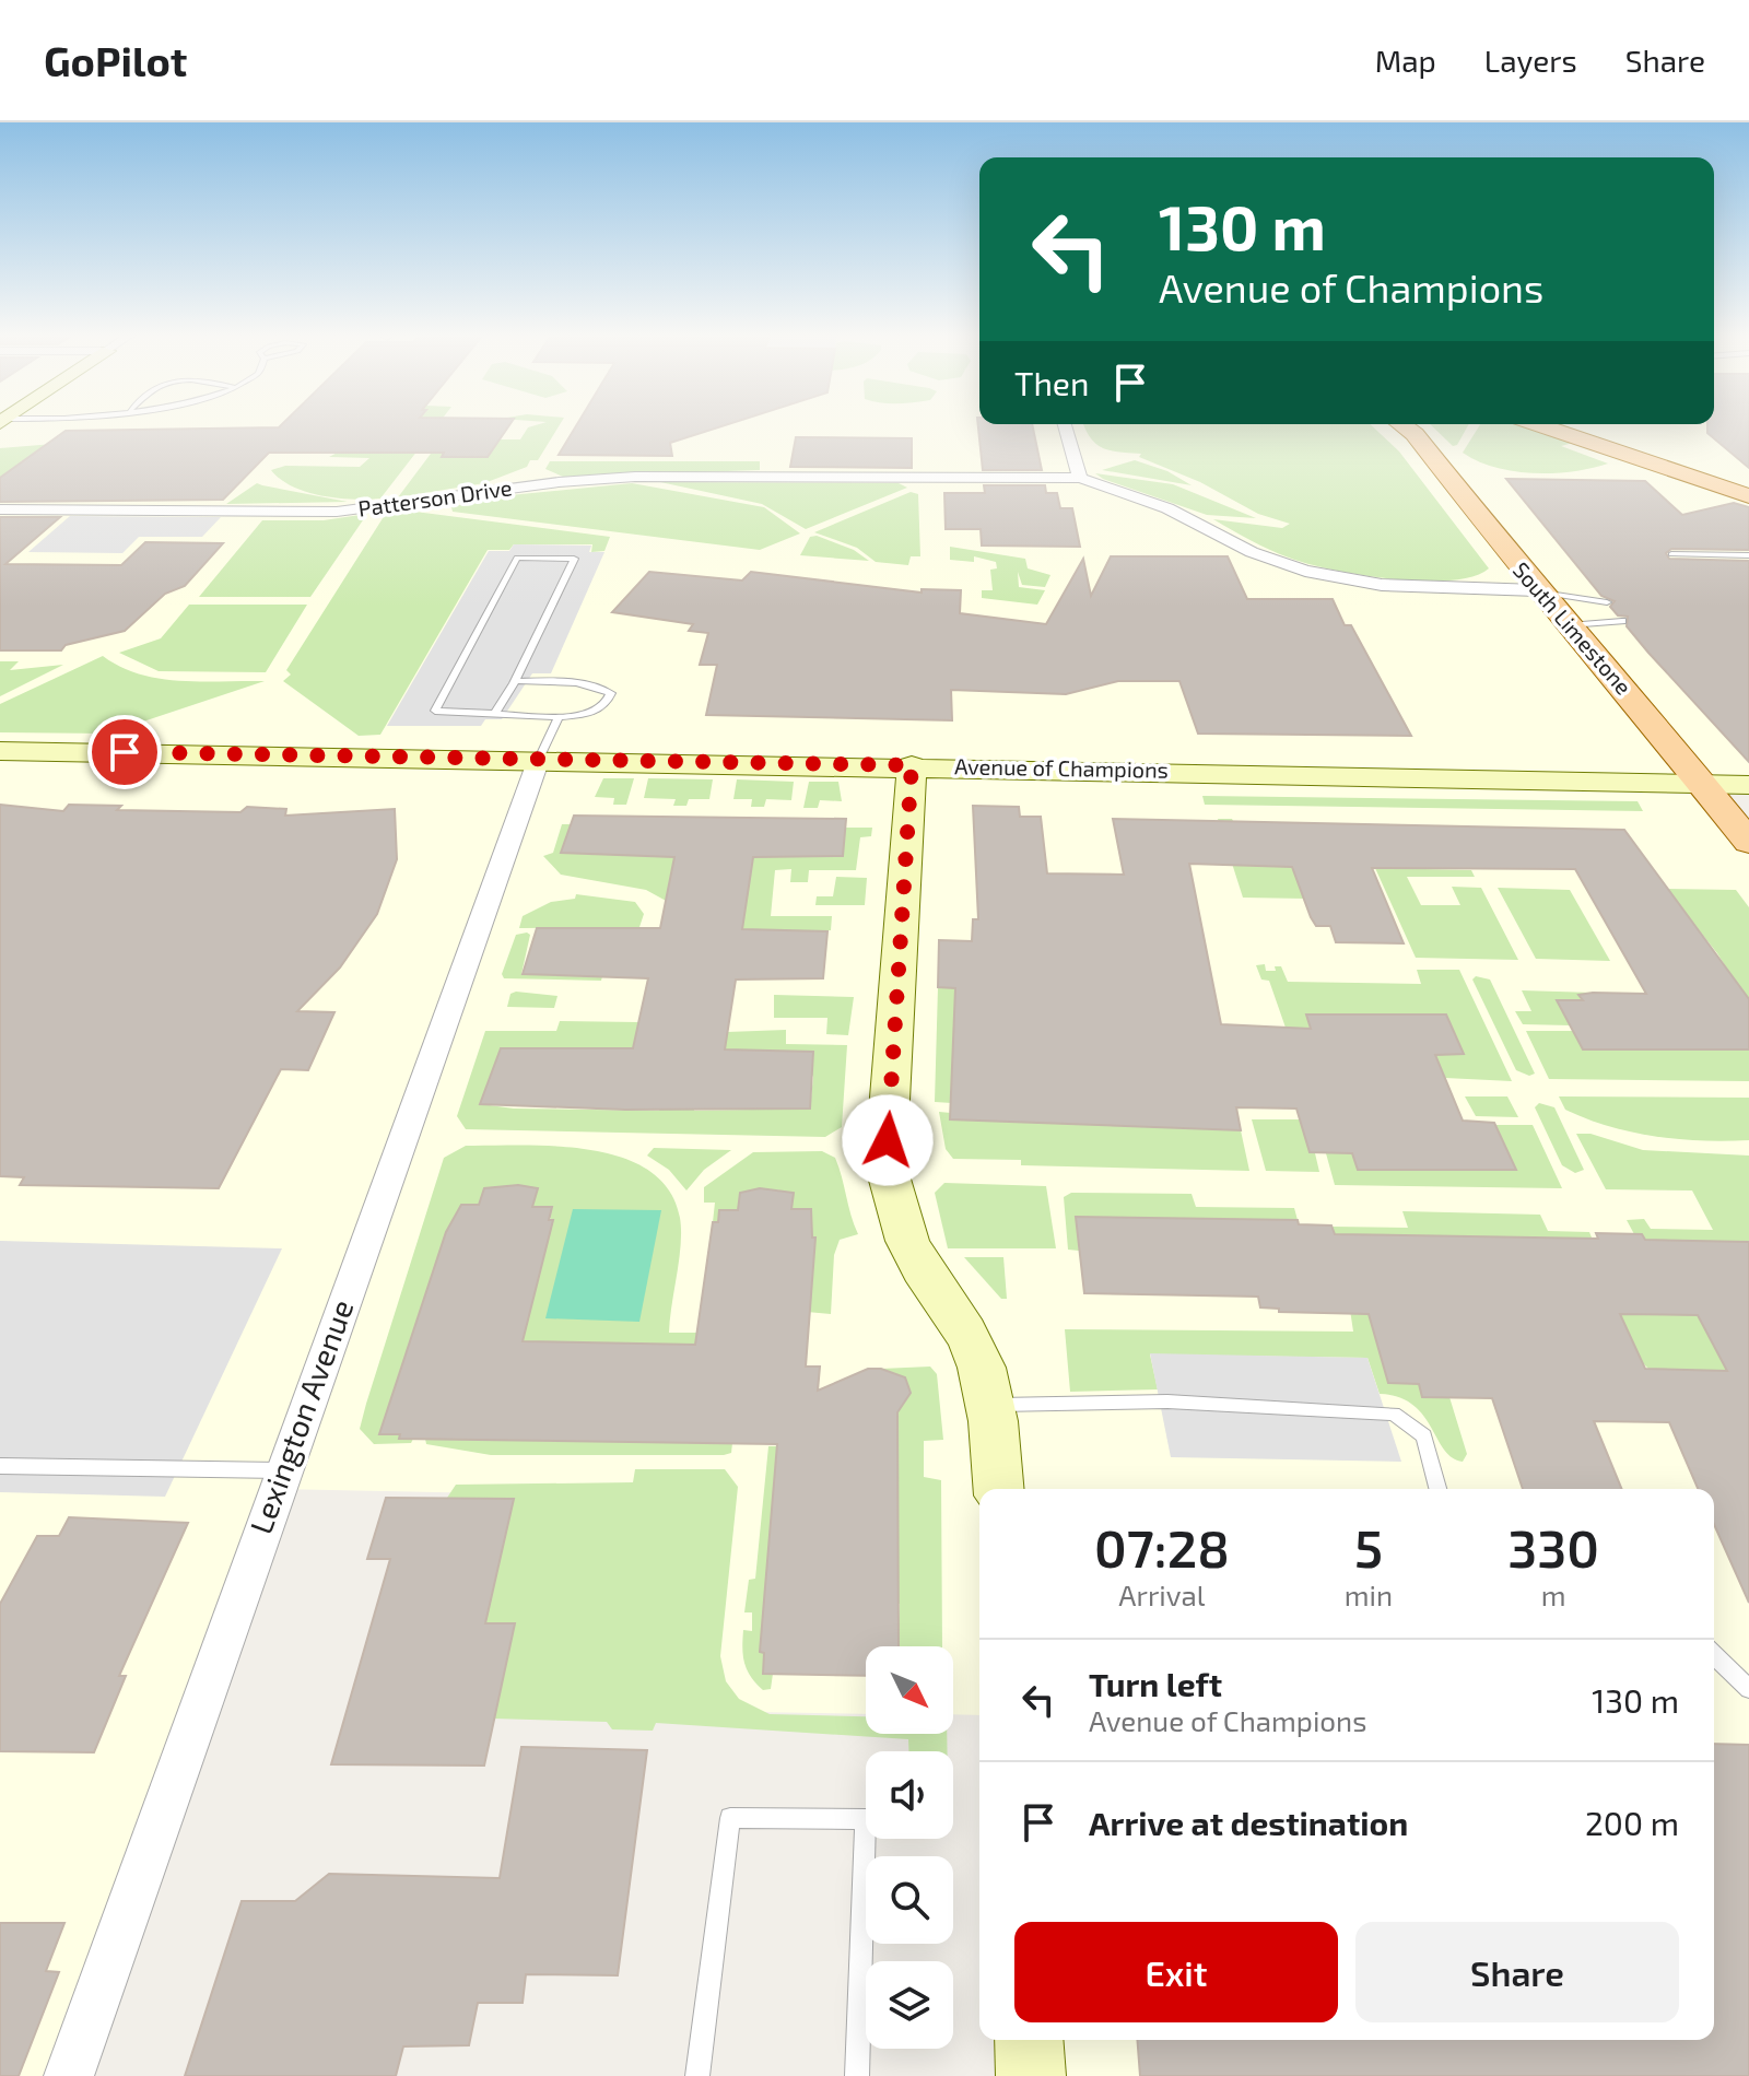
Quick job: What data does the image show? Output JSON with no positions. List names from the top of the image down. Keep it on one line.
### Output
{"streets":{"main road":["South Limestone","Avenue of Champions"],"street":["Patterson Drive","Lexington Avenue"]},"crossings":[["Patterson Drive","South Limestone"],["South Limestone","Avenue of Champions"],["Avenue of Champions","Lexington Avenue"]],"north":"bottom right","page":{"header":"GoPilot","nav":["Map","Layers","Share"],"turn":["130 m","Avenue of Champions"],"then":"Then","eta":["07:28","Arrival","5","min","330","m"],"list":[{"name":"Turn left","note":"Avenue of Champions","value":"130 m"},{"name":"Arrive at destination","value":"200 m"}],"buttons":["Exit","Share"]}}
